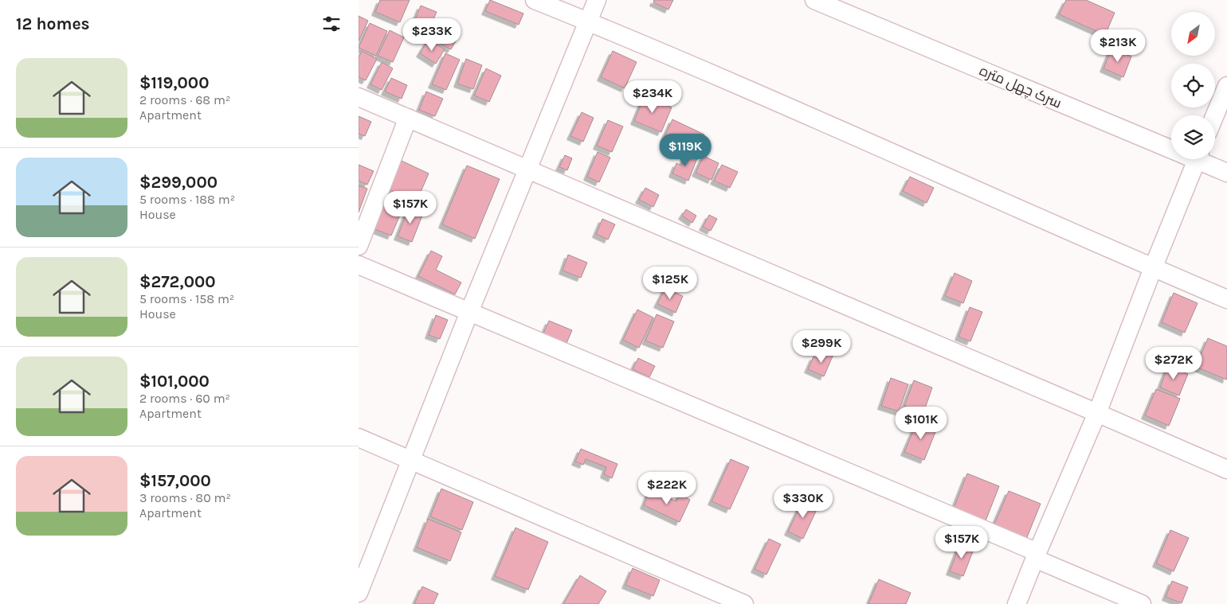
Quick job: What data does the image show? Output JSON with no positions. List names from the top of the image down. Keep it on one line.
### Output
{"streets":{"street":["سرک چهل متره"]},"north":"bottom left","page":{"heading":"12 homes","price":["$233K","$213K","$234K","$119K","$157K","$125K","$299K","$272K","$101K","$222K","$330K","$157K"],"list":[{"name":"$119,000","note":"2 rooms · 68 m² · Apartment"},{"name":"$299,000","note":"5 rooms · 188 m² · House"},{"name":"$272,000","note":"5 rooms · 158 m² · House"},{"name":"$101,000","note":"2 rooms · 60 m² · Apartment"},{"name":"$157,000","note":"3 rooms · 80 m² · Apartment"}]}}
